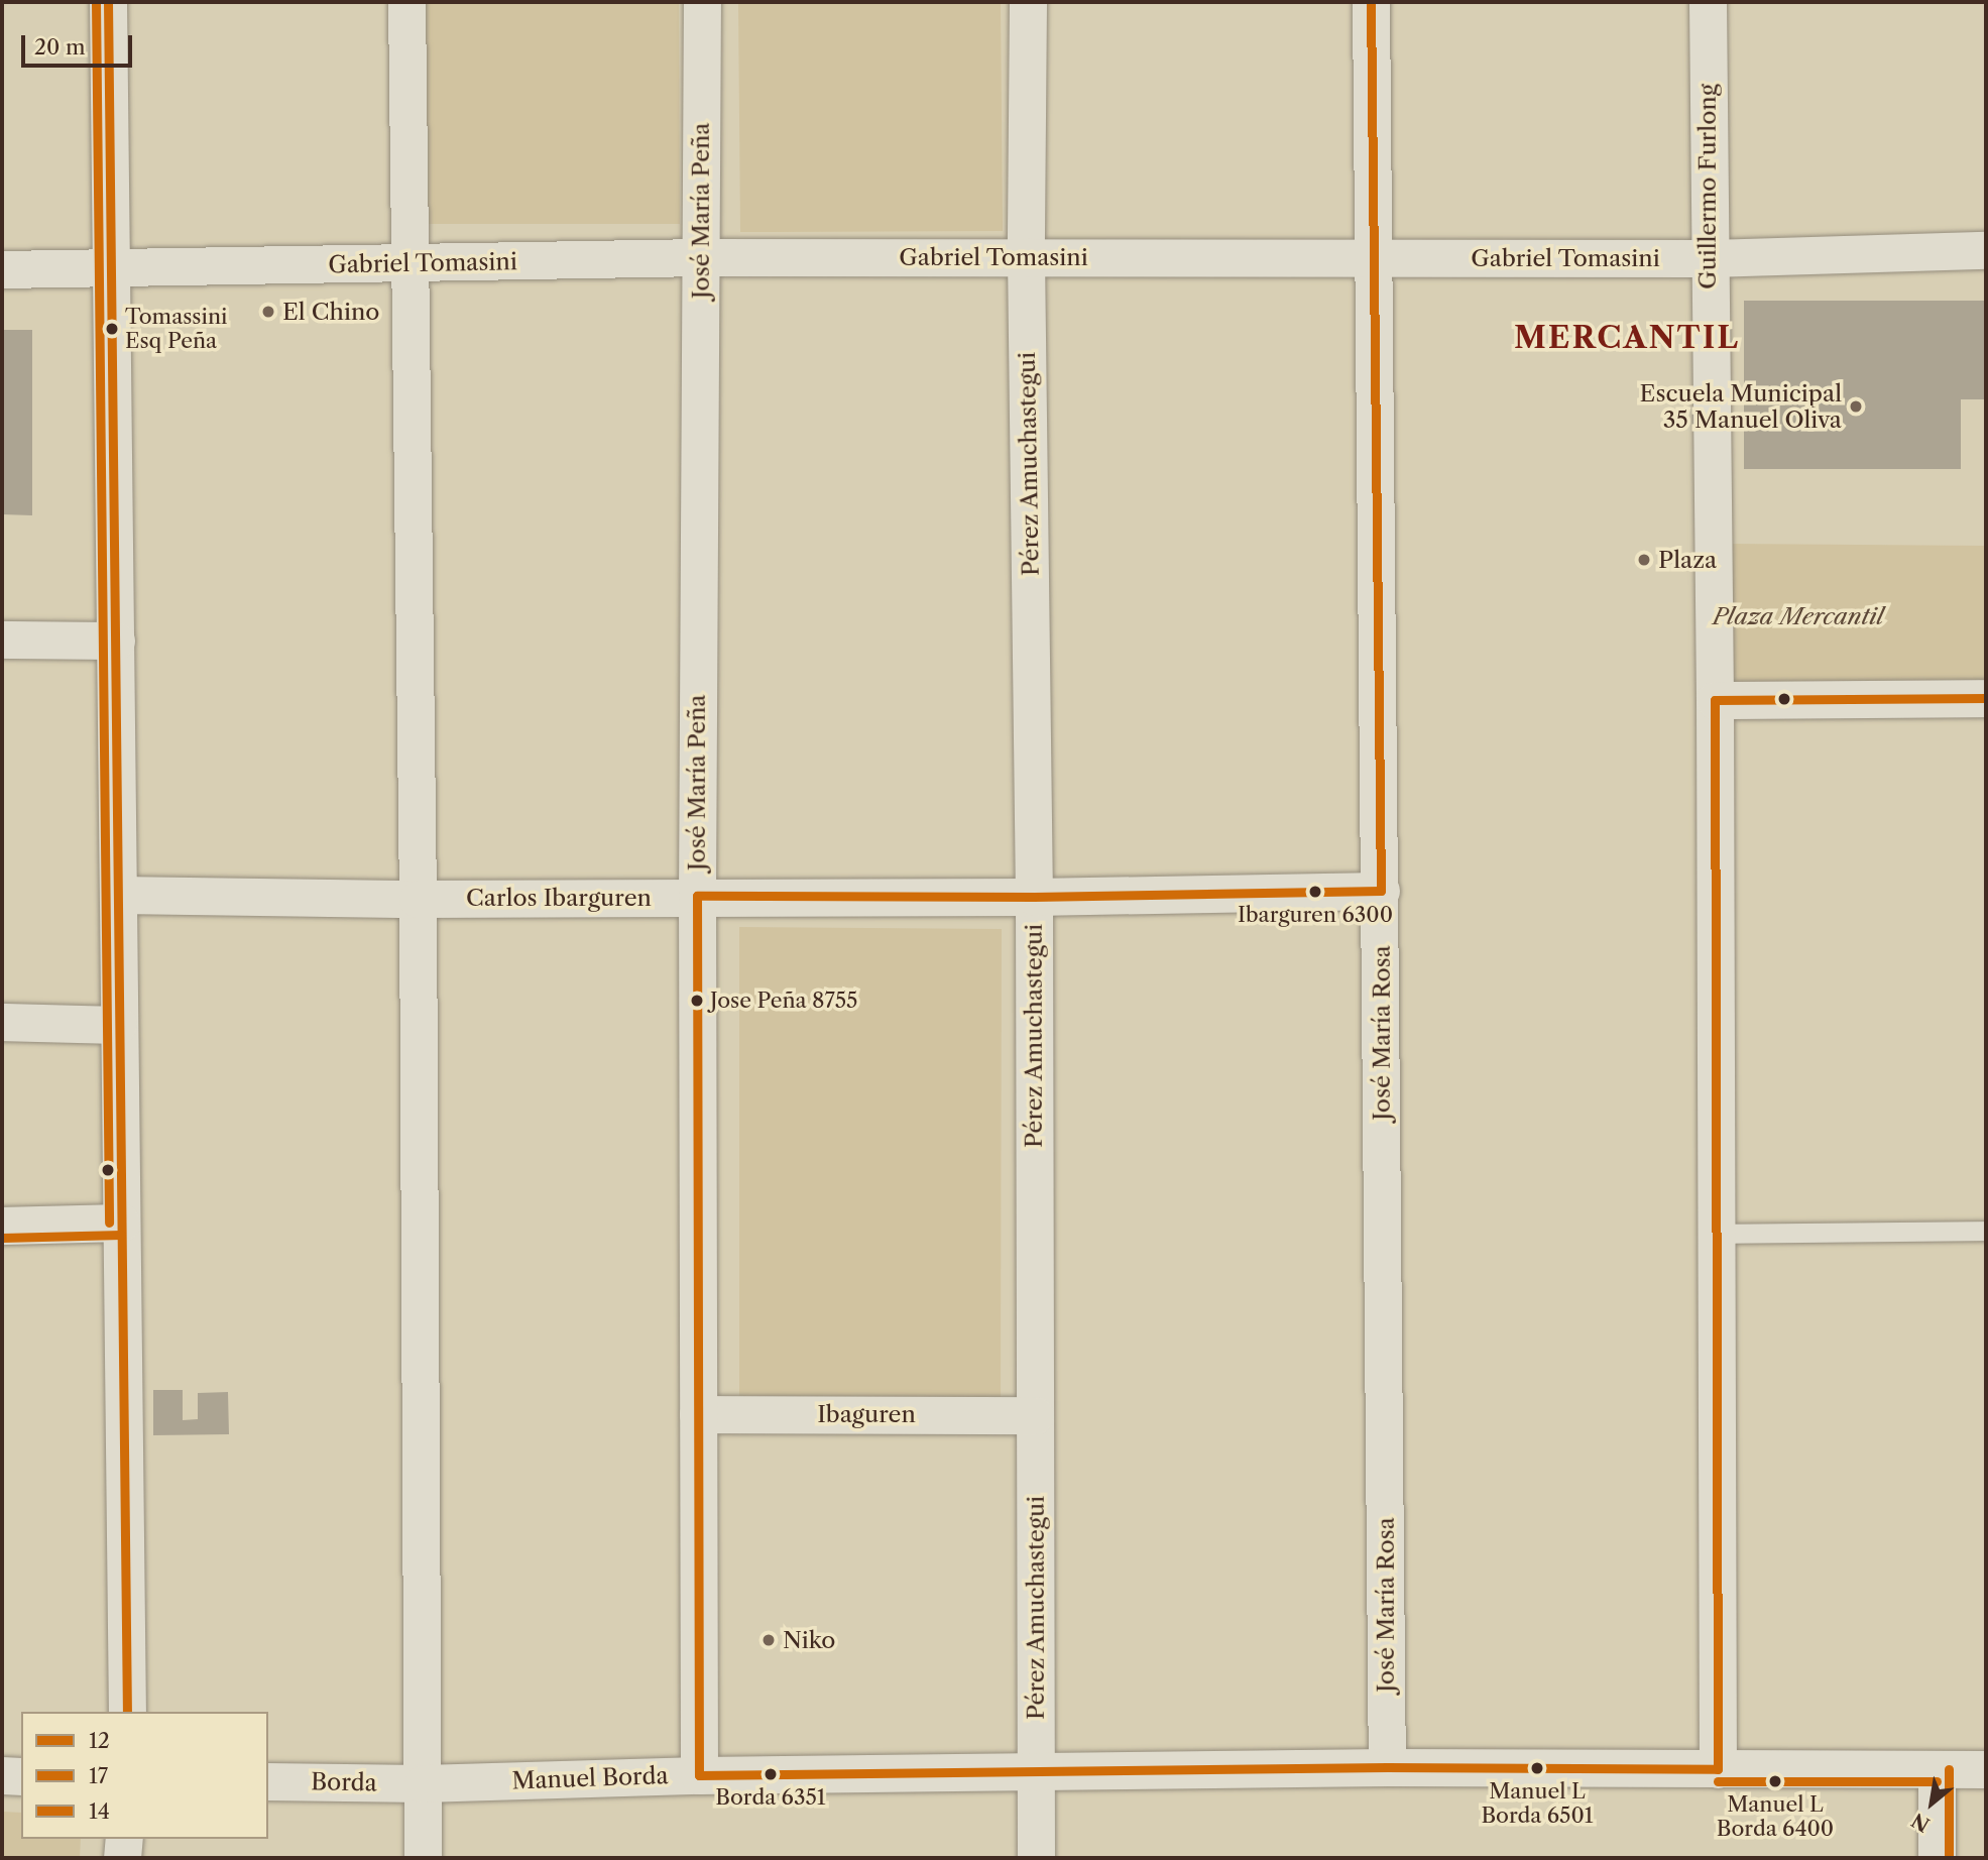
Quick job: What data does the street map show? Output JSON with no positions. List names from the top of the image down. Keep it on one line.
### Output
{"streets":{"street":["Guillermo Furlong","José María Peña","Gabriel Tomasini","Pérez Amuchastegui","Carlos Ibarguren","José María Rosa","Ibaguren","Manuel Borda","Borda"]},"crossings":[["Guillermo Furlong","Gabriel Tomasini"],["Guillermo Furlong","Manuel Borda"],["José María Peña","Gabriel Tomasini"],["José María Peña","Carlos Ibarguren"],["José María Peña","Ibaguren"],["José María Peña","Manuel Borda"],["Gabriel Tomasini","Pérez Amuchastegui"],["Gabriel Tomasini","José María Rosa"],["Pérez Amuchastegui","Carlos Ibarguren"],["Pérez Amuchastegui","Ibaguren"],["Pérez Amuchastegui","Manuel Borda"],["Carlos Ibarguren","José María Rosa"],["José María Rosa","Manuel Borda"],["Manuel Borda","Borda"]],"districts":["MERCANTIL"],"parks":["Plaza Mercantil"],"places":["El Chino","Tomassini Esq Peña","Escuela Municipal 35 Manuel Oliva","Plaza","Ibarguren 6300","Jose Peña 8755","Niko","Manuel L Borda 6501","Borda 6351","Manuel L Borda 6400"],"lines":["transit line 12","transit line 17","transit line 14"],"legend":["12","17","14"],"scale_bar":"20 m","north":"bottom left"}
